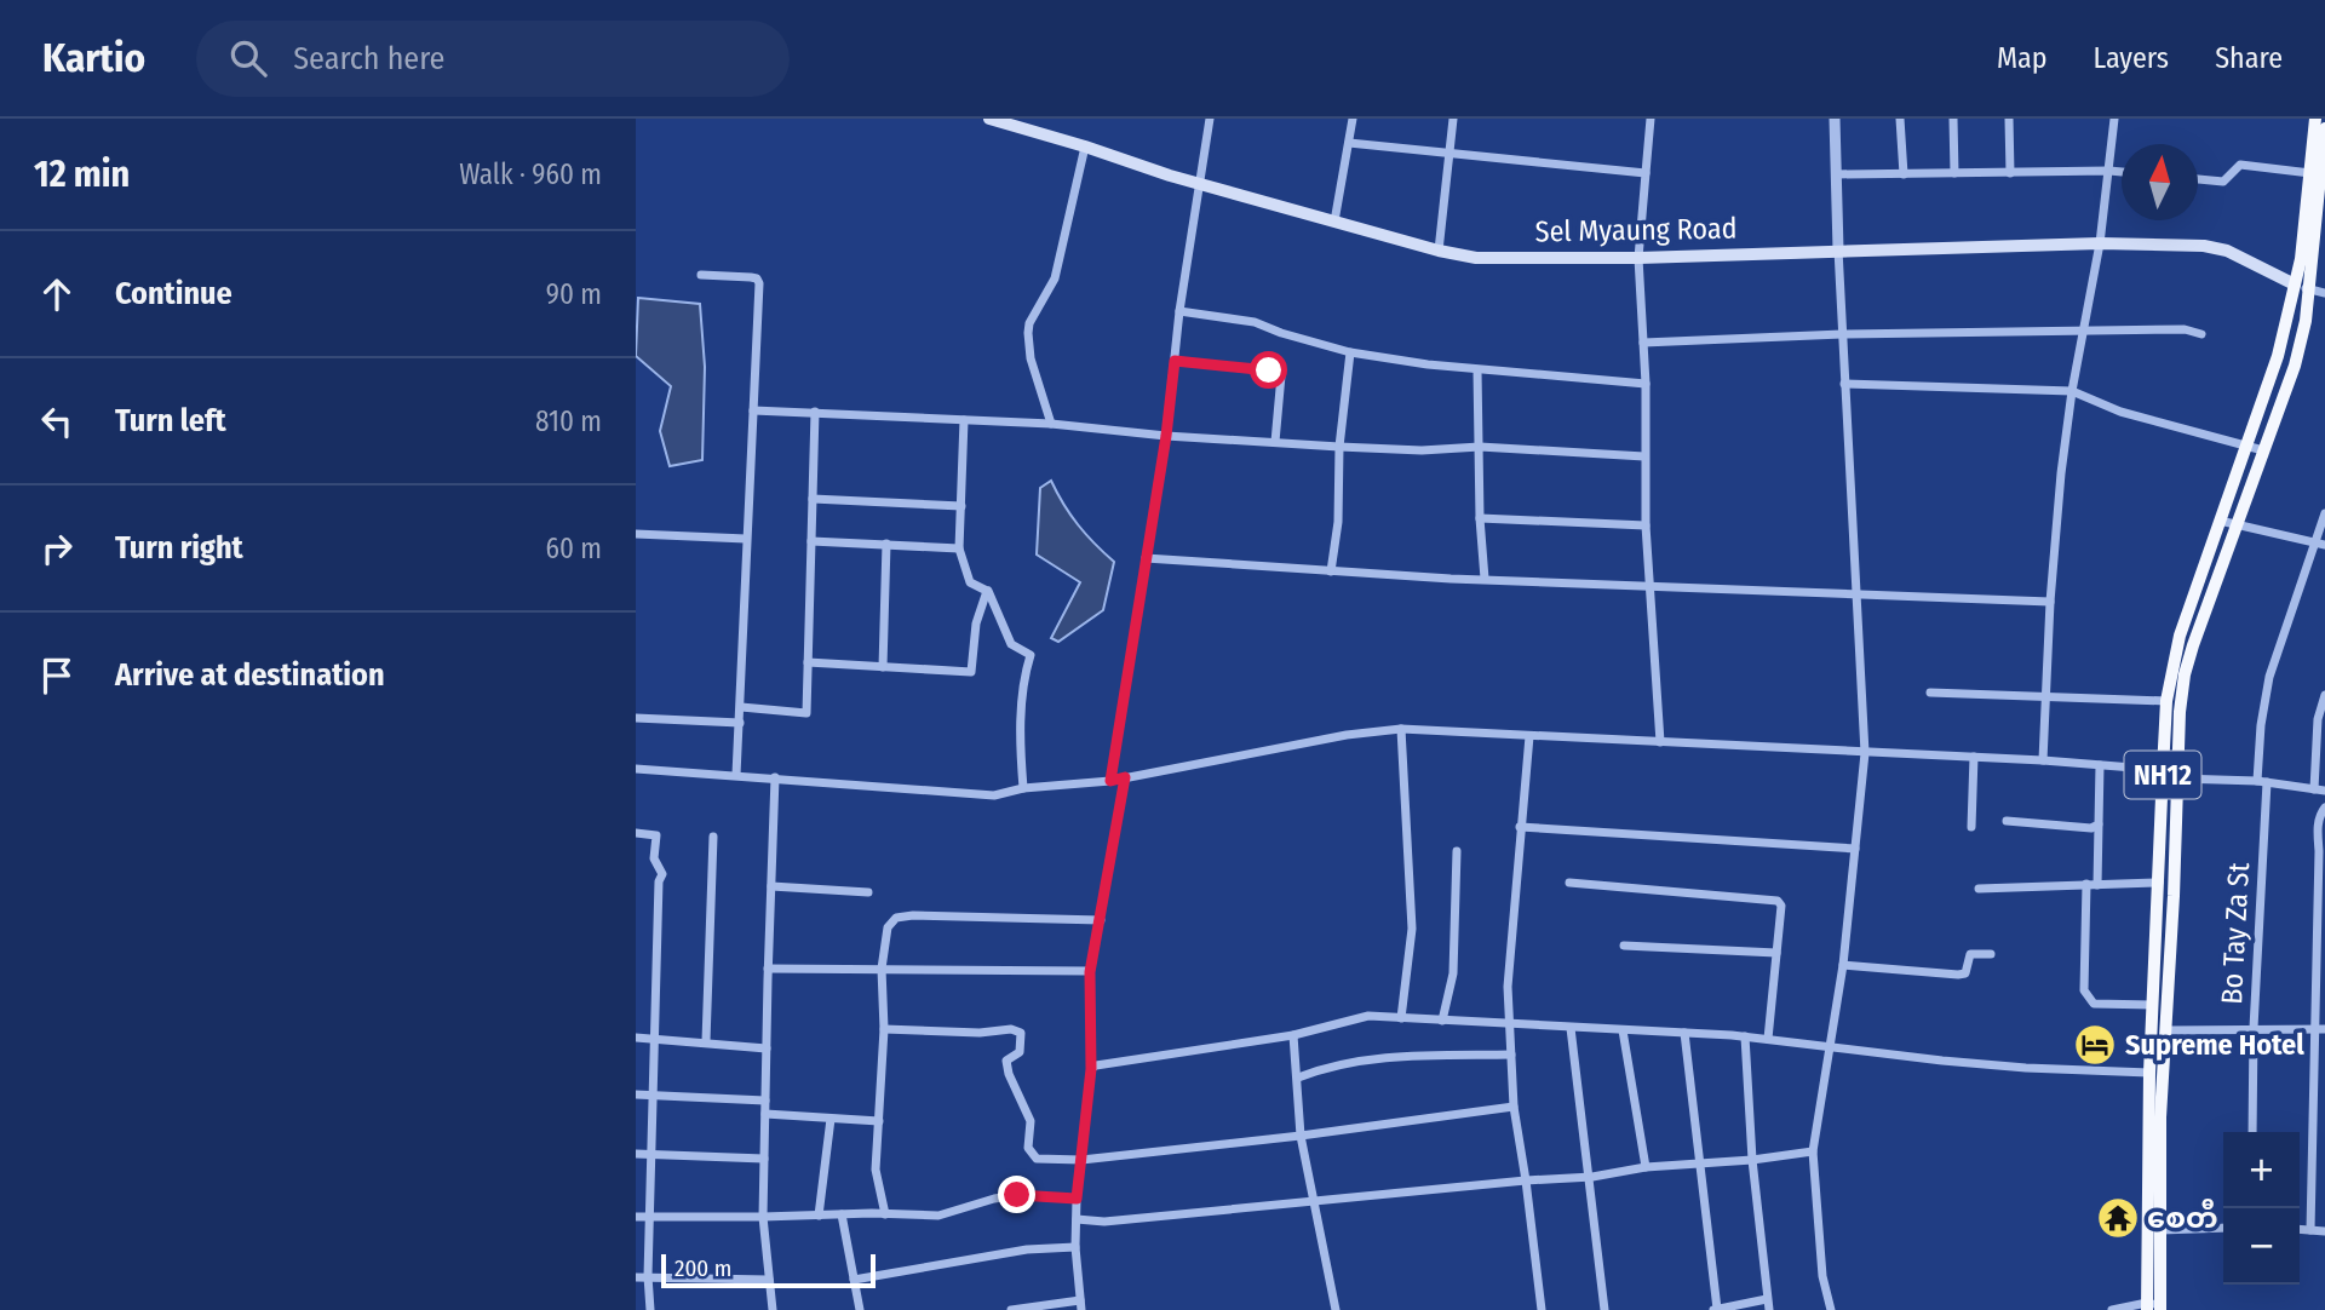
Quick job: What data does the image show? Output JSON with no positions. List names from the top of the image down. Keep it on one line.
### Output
{"streets":{"highway":["NH12"],"main road":["Sel Myaung Road"],"street":["Bo Tay Za St"]},"crossings":[["Sel Myaung Road","NH12"]],"places":{"hotel":["Supreme Hotel"],"temple":["စေတီ"]},"scale_bar":"200 m","north":"top","page":{"header":"Kartio","search":"Search here","nav":["Map","Layers","Share"],"heading":["12 min","Walk · 960 m"],"list":[["Continue","90 m"],["Turn left","810 m"],["Turn right","60 m"],"Arrive at destination"],"map_buttons":["+","−"],"scale":"200 m"}}
